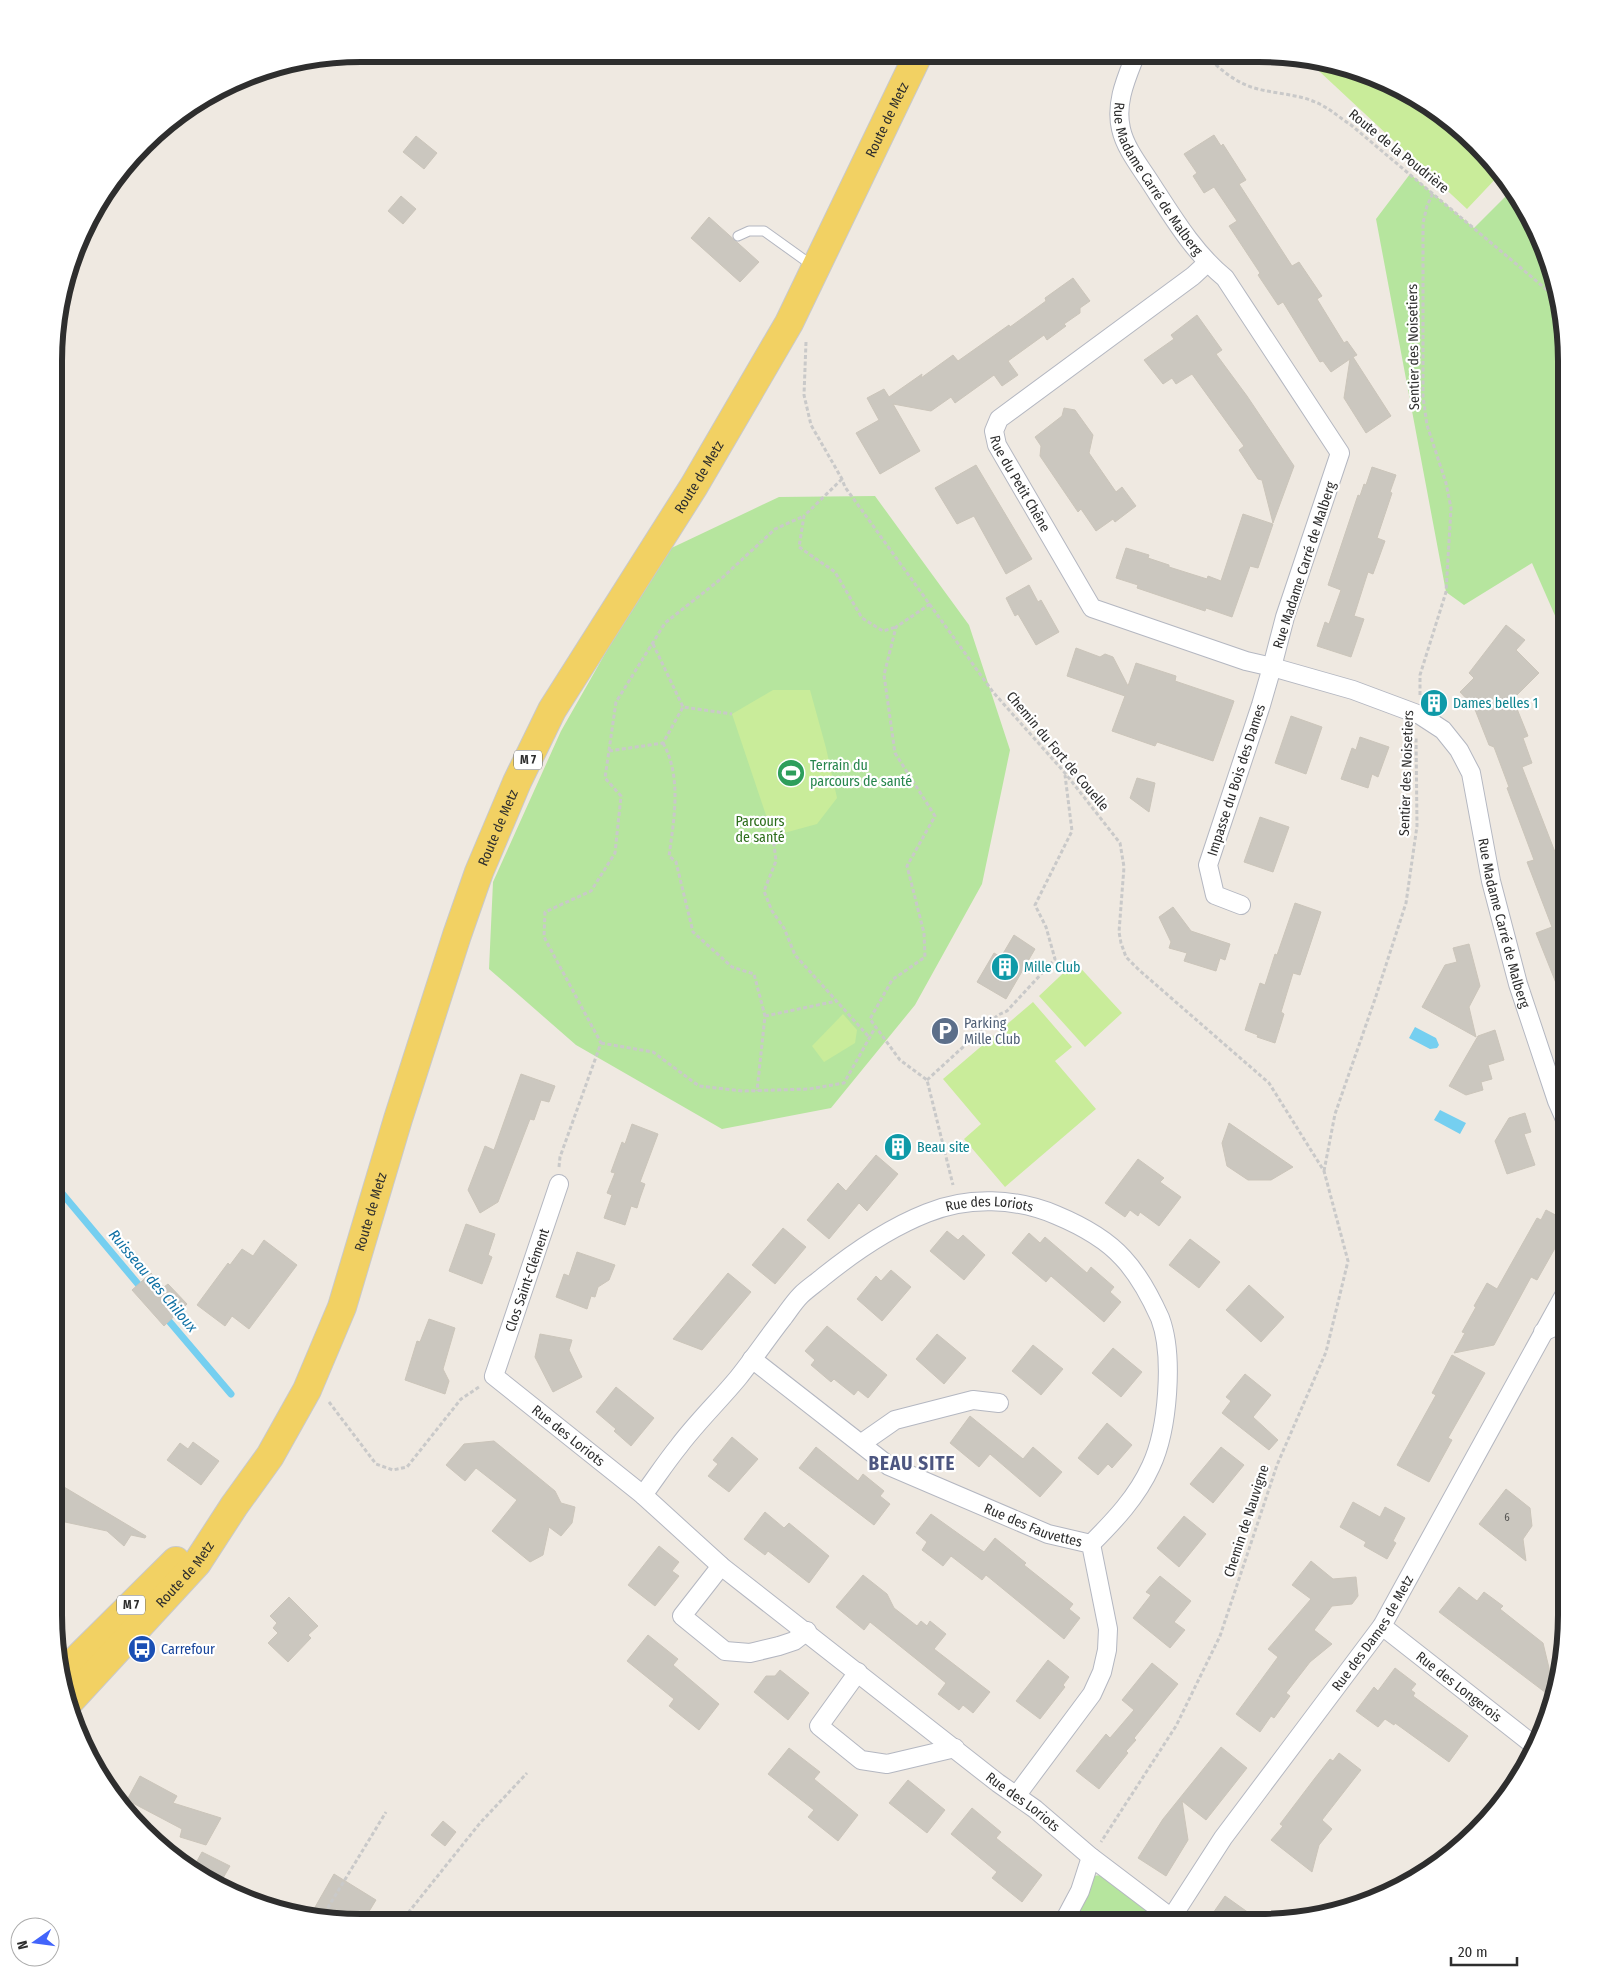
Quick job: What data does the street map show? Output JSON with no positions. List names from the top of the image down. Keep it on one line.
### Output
{"streets":{"main road":["Route de Metz","M 7"],"street":["Rue Madame Carré de Malberg","Rue du Petit Chêne","Impasse du Bois des Dames","Rue des Loriots","Clos Saint-Clément","Rue des Fauvettes","Rue des Dames de Metz","Rue des Longerois"],"path":["Route de la Poudrière","Sentier des Noisetiers","Chemin du Fort de Couelle","Chemin de Nauvigne"]},"crossings":[["Route de Metz","Chemin du Fort de Couelle"],["Route de la Poudrière","Sentier des Noisetiers"],["Rue Madame Carré de Malberg","Sentier des Noisetiers"],["Rue Madame Carré de Malberg","Rue du Petit Chêne"],["Rue Madame Carré de Malberg","Impasse du Bois des Dames"],["Sentier des Noisetiers","Chemin du Fort de Couelle"],["Sentier des Noisetiers","Chemin de Nauvigne"],["Rue du Petit Chêne","Impasse du Bois des Dames"],["Chemin du Fort de Couelle","Chemin de Nauvigne"],["Rue des Loriots","Clos Saint-Clément"],["Rue des Loriots","Chemin de Nauvigne"],["Rue des Loriots","Rue des Fauvettes"],["Rue des Dames de Metz","Rue des Longerois"]],"districts":["BEAU SITE"],"water":["Ruisseau des Chiloux"],"parks":["Parcours de santé"],"places":{"building":["Dames belles 1","Mille Club","Beau site"],"sports":["Terrain du parcours de santé"],"parking":["Parking Mille Club"],"bus stop":["Carrefour"]},"house_numbers":["6"],"scale_bar":"20 m","north":"left"}
